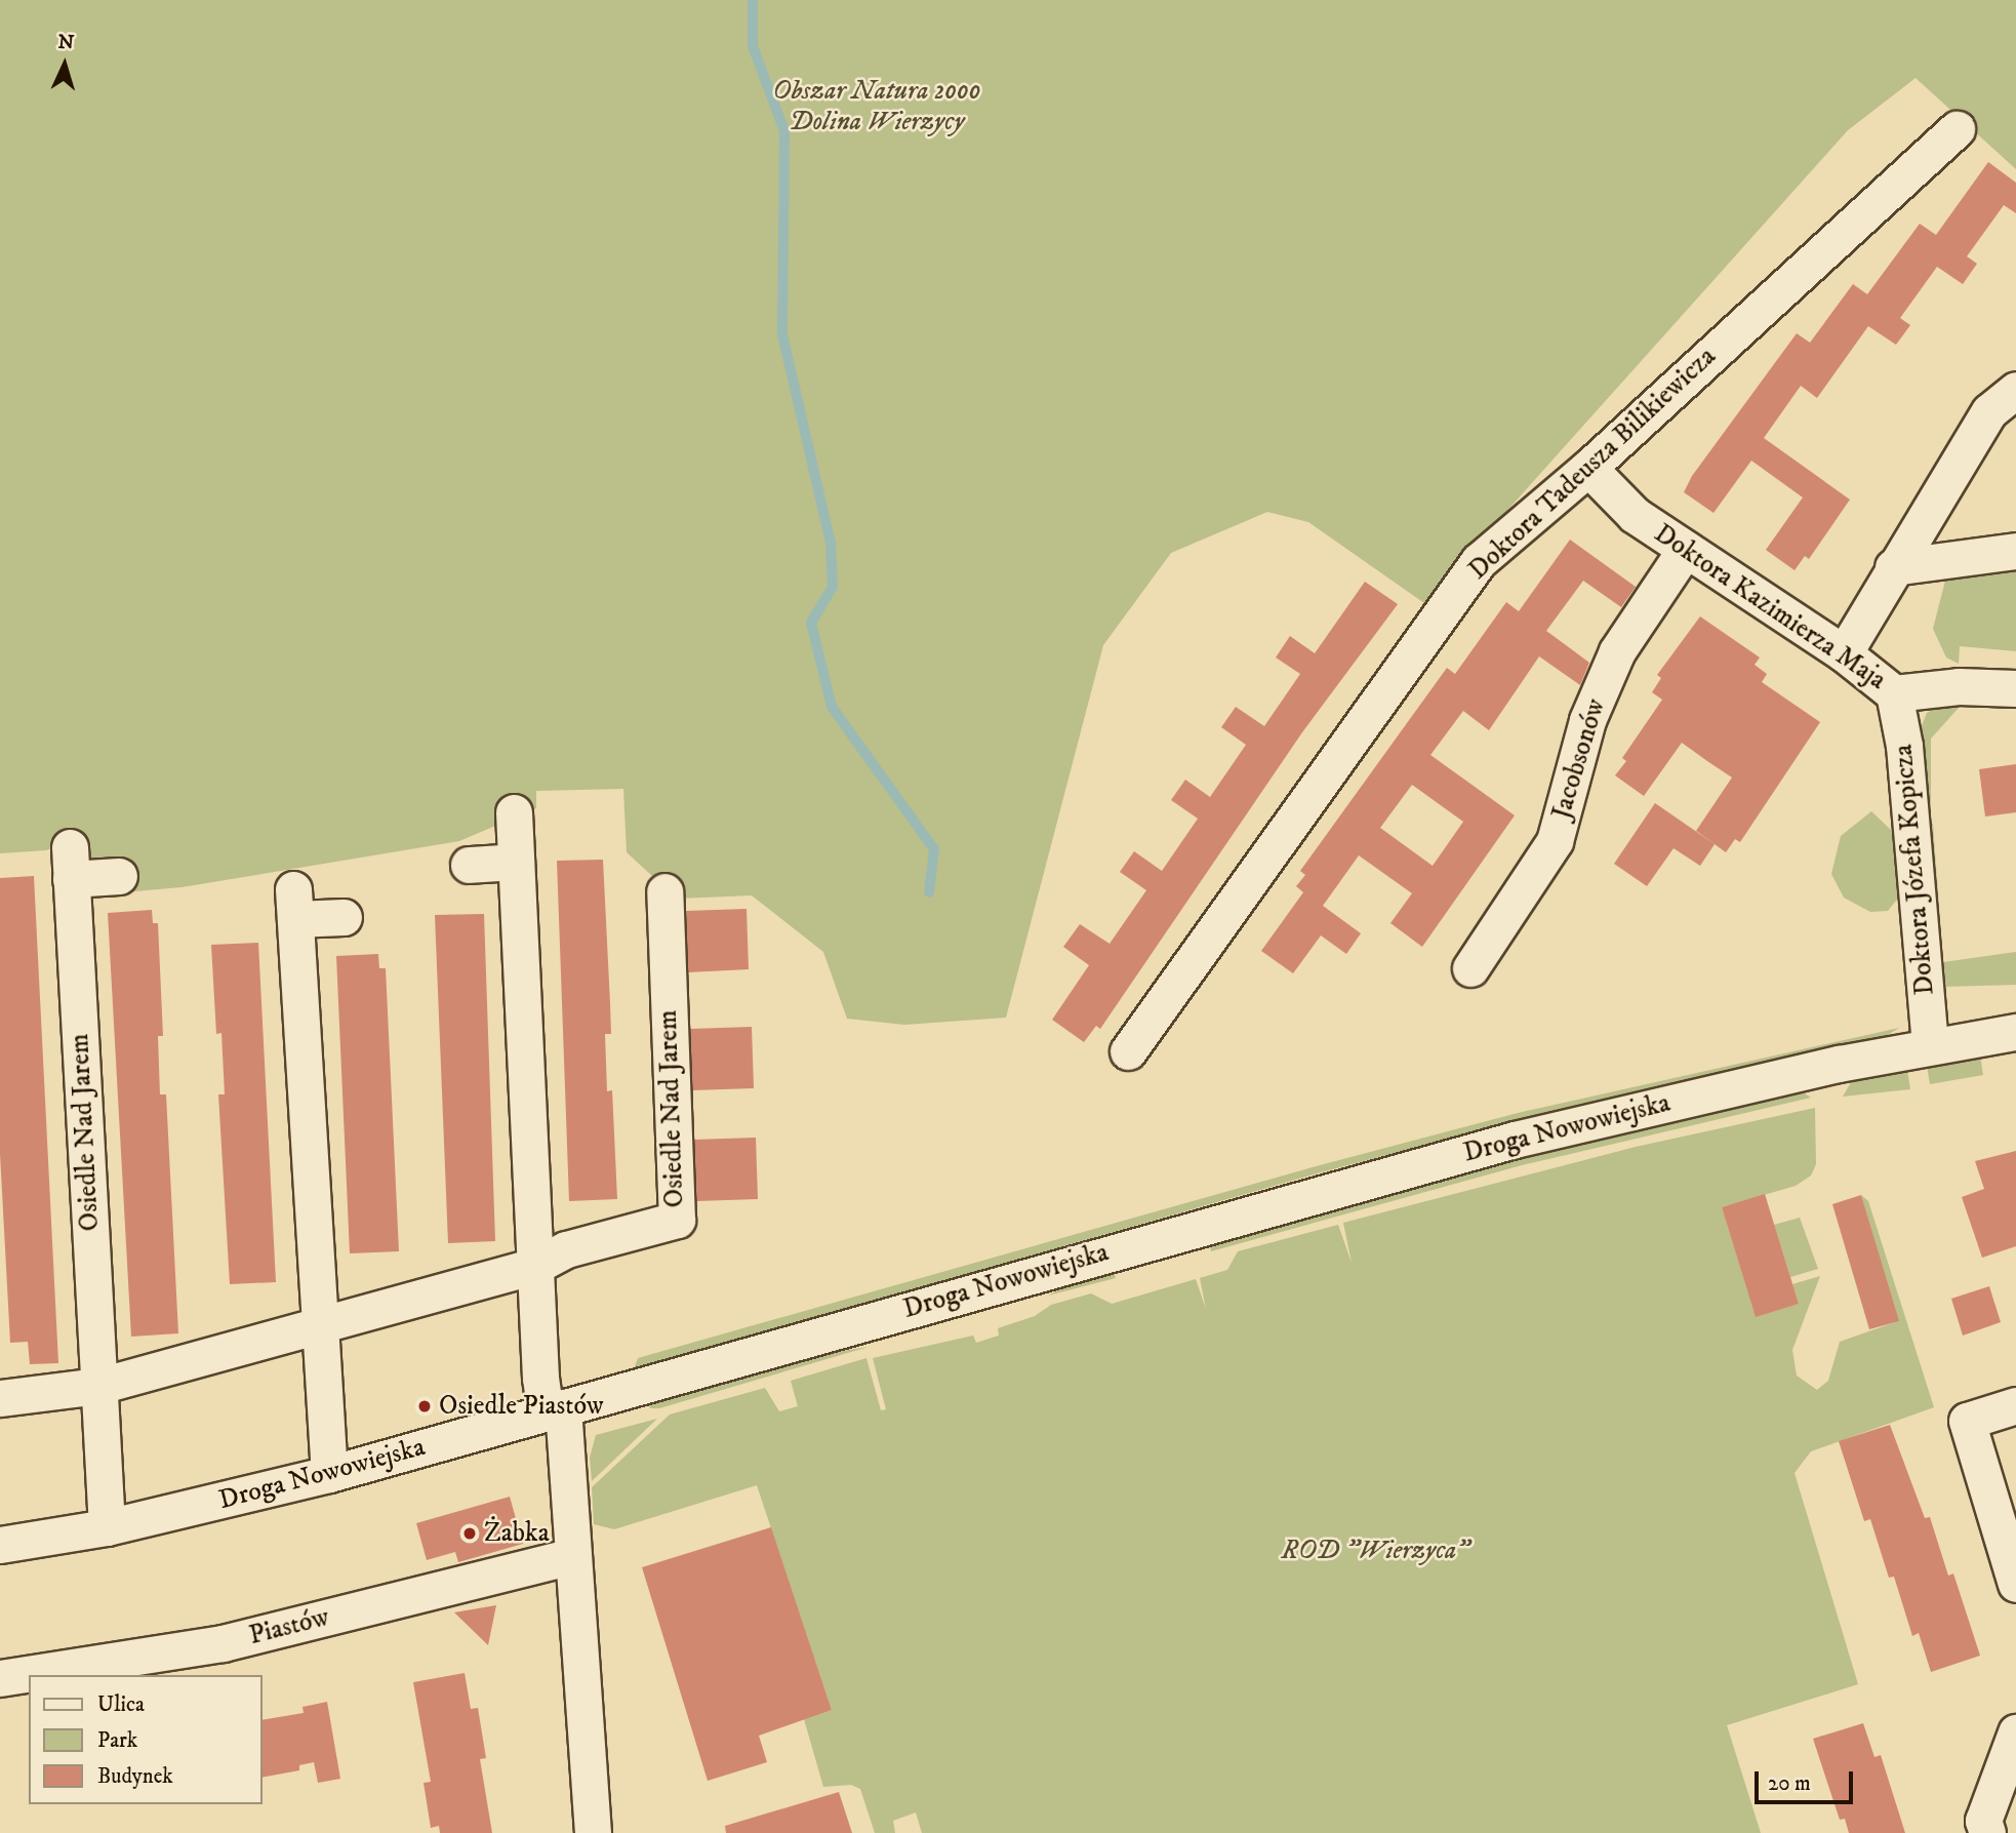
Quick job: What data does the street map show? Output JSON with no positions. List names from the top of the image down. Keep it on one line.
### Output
{"streets":{"street":["Doktora Tadeusza Bilikiewicza","Doktora Kazimierza Maja","Jacobsonów","Doktora Józefa Kopicza","Osiedle Nad Jarem","Droga Nowowiejska","Piastów"]},"crossings":[["Doktora Tadeusza Bilikiewicza","Doktora Kazimierza Maja"],["Doktora Kazimierza Maja","Jacobsonów"],["Doktora Kazimierza Maja","Doktora Józefa Kopicza"],["Doktora Józefa Kopicza","Droga Nowowiejska"],["Osiedle Nad Jarem","Droga Nowowiejska"]],"parks":["Obszar Natura 2000 Dolina Wierzycy","ROD \"Wierzyca\""],"places":["Osiedle Piastów","Żabka"],"legend":["Ulica","Park","Budynek"],"scale_bar":"20 m","north":"top"}
